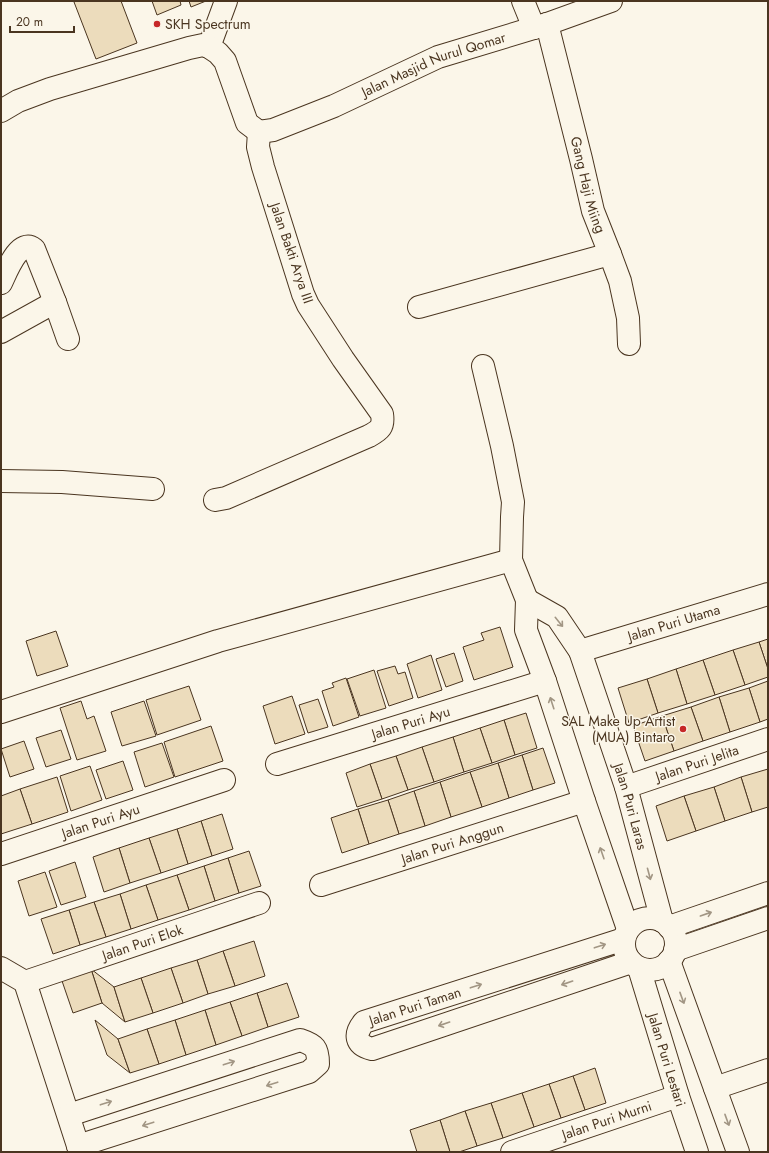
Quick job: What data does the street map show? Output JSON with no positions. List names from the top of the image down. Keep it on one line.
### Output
{"streets":{"street":["Jalan Masjid Nurul Qomar","Gang Haji Miing","Jalan Bakti Arya III","Jalan Puri Utama","Jalan Puri Ayu","Jalan Puri Jelita","Jalan Puri Laras","Jalan Puri Anggun","Jalan Puri Elok","Jalan Puri Taman","Jalan Puri Lestari","Jalan Puri Murni"]},"crossings":[["Jalan Masjid Nurul Qomar","Gang Haji Miing"],["Jalan Masjid Nurul Qomar","Jalan Bakti Arya III"],["Jalan Puri Utama","Jalan Puri Laras"],["Jalan Puri Jelita","Jalan Puri Laras"],["Jalan Puri Laras","Jalan Puri Taman"],["Jalan Puri Laras","Jalan Puri Lestari"],["Jalan Puri Taman","Jalan Puri Lestari"],["Jalan Puri Lestari","Jalan Puri Murni"]],"places":["SKH Spectrum","SAL Make Up Artist (MUA) Bintaro"],"scale_bar":"20 m"}
